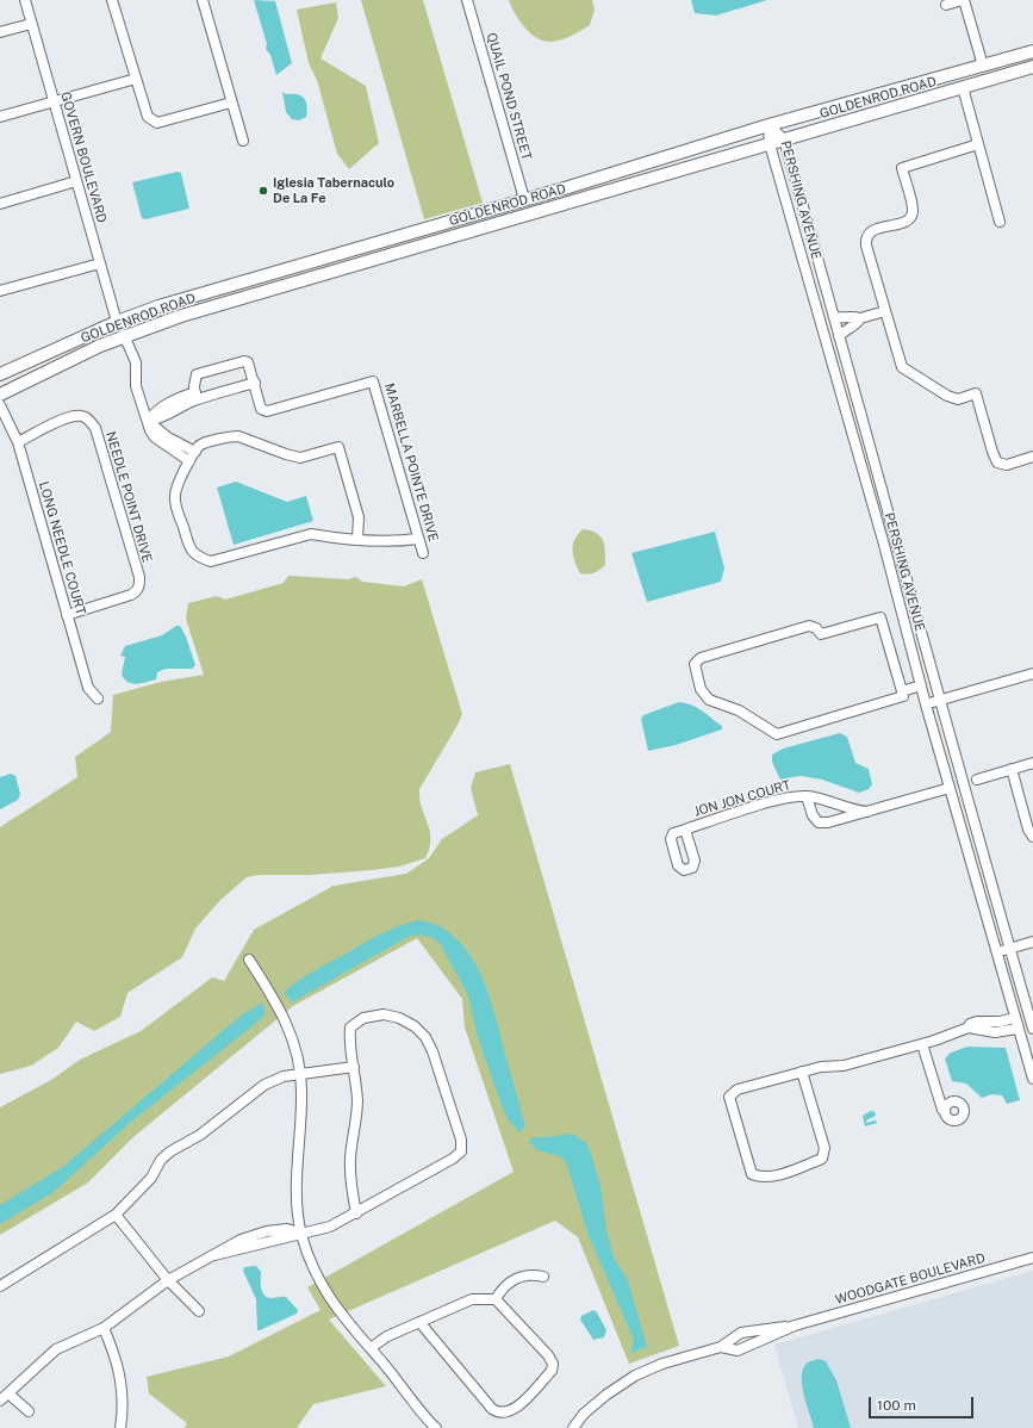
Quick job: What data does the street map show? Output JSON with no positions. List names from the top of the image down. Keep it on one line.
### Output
{"streets":{"main road":["GOLDENROD ROAD"],"street":["QUAIL POND STREET","GOVERN BOULEVARD","PERSHING AVENUE","MARBELLA POINTE DRIVE","NEEDLE POINT DRIVE","LONG NEEDLE COURT","JON JON COURT","WOODGATE BOULEVARD"]},"crossings":[["QUAIL POND STREET","GOLDENROD ROAD"],["GOLDENROD ROAD","GOVERN BOULEVARD"],["GOLDENROD ROAD","PERSHING AVENUE"],["PERSHING AVENUE","JON JON COURT"],["NEEDLE POINT DRIVE","LONG NEEDLE COURT"]],"places":["Iglesia Tabernaculo De La Fe"],"scale_bar":"100 m"}
